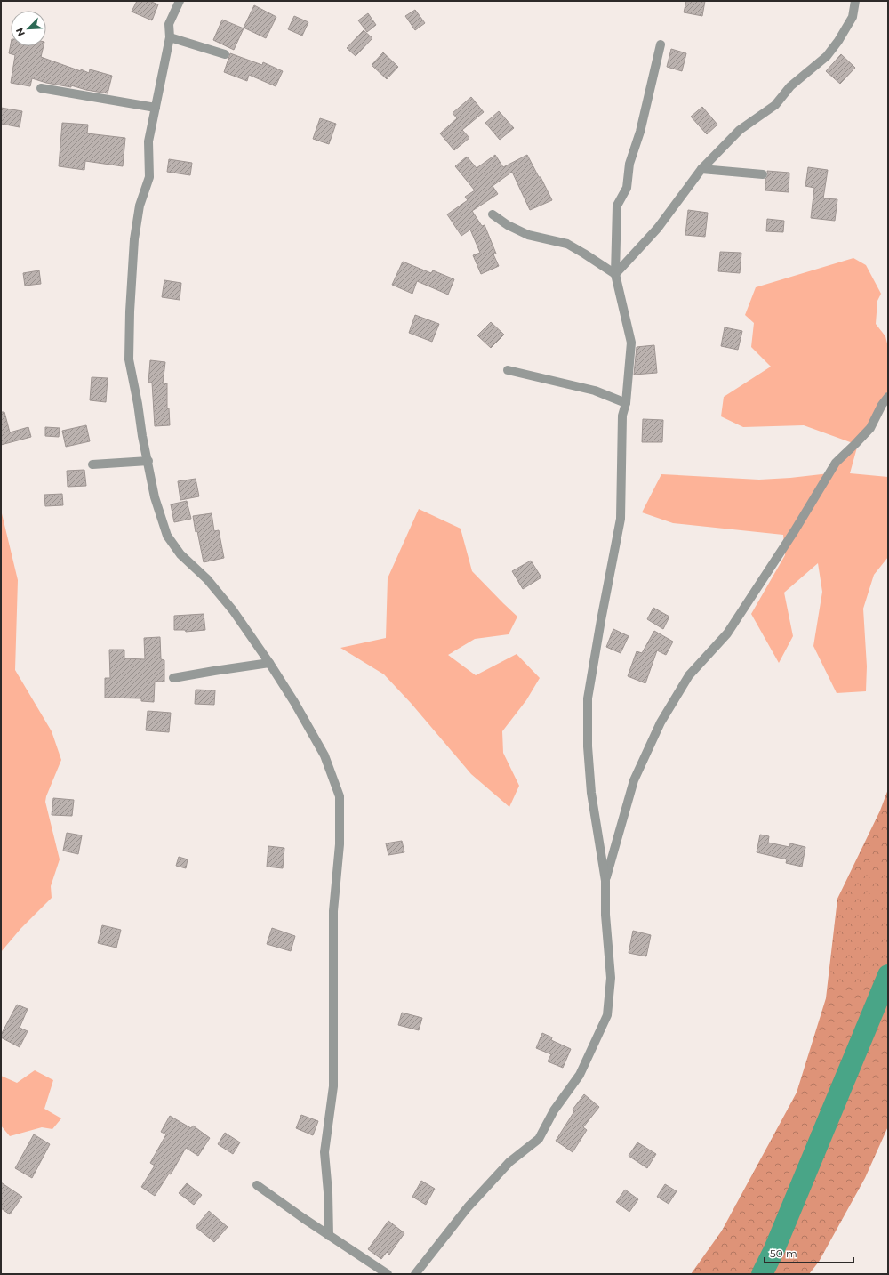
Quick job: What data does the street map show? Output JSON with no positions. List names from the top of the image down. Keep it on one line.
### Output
{"scale_bar":"50 m","north":"bottom left"}
